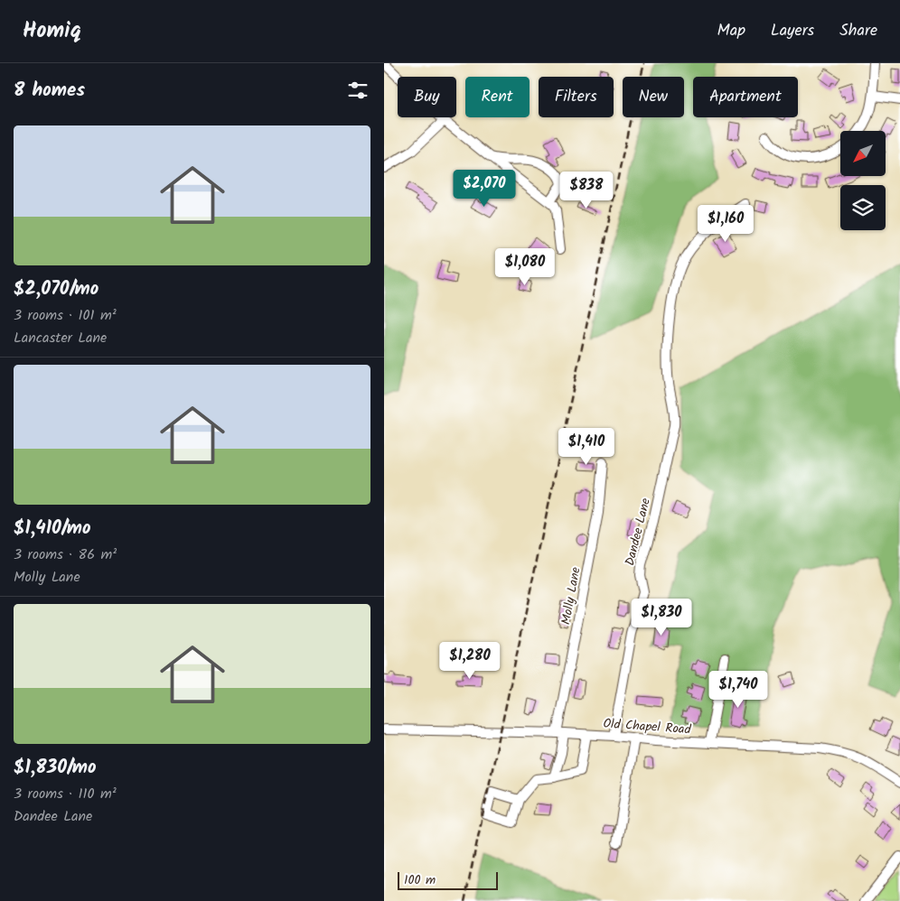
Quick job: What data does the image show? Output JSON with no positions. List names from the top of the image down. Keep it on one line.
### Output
{"streets":{"street":["Dandee Lane","Molly Lane","Old Chapel Road"]},"crossings":[["Dandee Lane","Old Chapel Road"],["Molly Lane","Old Chapel Road"]],"scale_bar":"100 m","north":"bottom left","page":{"header":"Homiq","nav":["Map","Layers","Share"],"heading":"8 homes","chip":["Buy","Rent","Filters","New","Apartment"],"list":[{"name":"$2,070/mo","note":"3 rooms · 101 m² · Lancaster Lane"},{"name":"$1,410/mo","note":"3 rooms · 86 m² · Molly Lane"},{"name":"$1,830/mo","note":"3 rooms · 110 m² · Dandee Lane"}],"price":["$2,070","$838","$1,160","$1,080","$1,410","$1,830","$1,280","$1,740"],"scale":"100 m"}}
